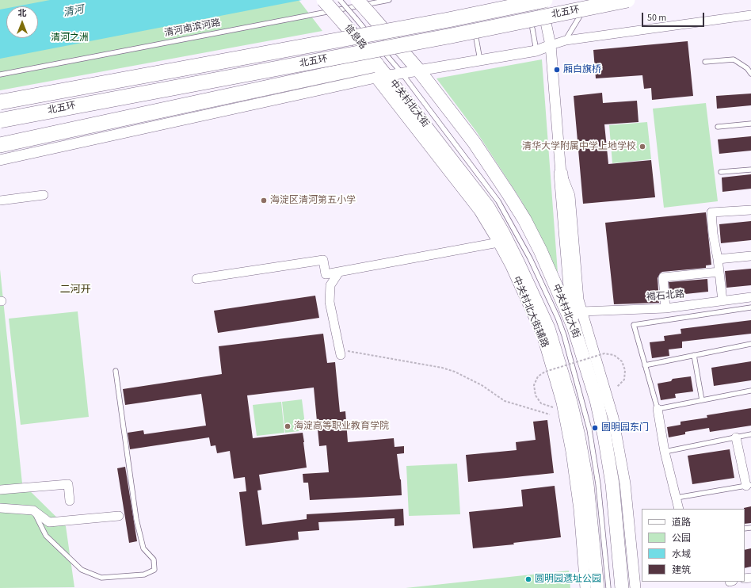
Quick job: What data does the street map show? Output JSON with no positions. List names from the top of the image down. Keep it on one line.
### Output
{"streets":{"highway":["北五环"],"main road":["信息路","中关村北大街"],"street":["褐石北路","中关村北大街辅路"],"lane":["清河南滨河路"]},"crossings":[["信息路","中关村北大街"],["信息路","中关村北大街辅路"],["中关村北大街","中关村北大街辅路"]],"districts":["二河开"],"water":["清河"],"parks":["清河之洲"],"places":["厢白旗桥","清华大学附属中学上地学校","海淀区清河第五小学","海淀高等职业教育学院","圆明园东门","圆明园遗址公园"],"legend":["道路","公园","水域","建筑"],"scale_bar":"50 m","north":"top"}
